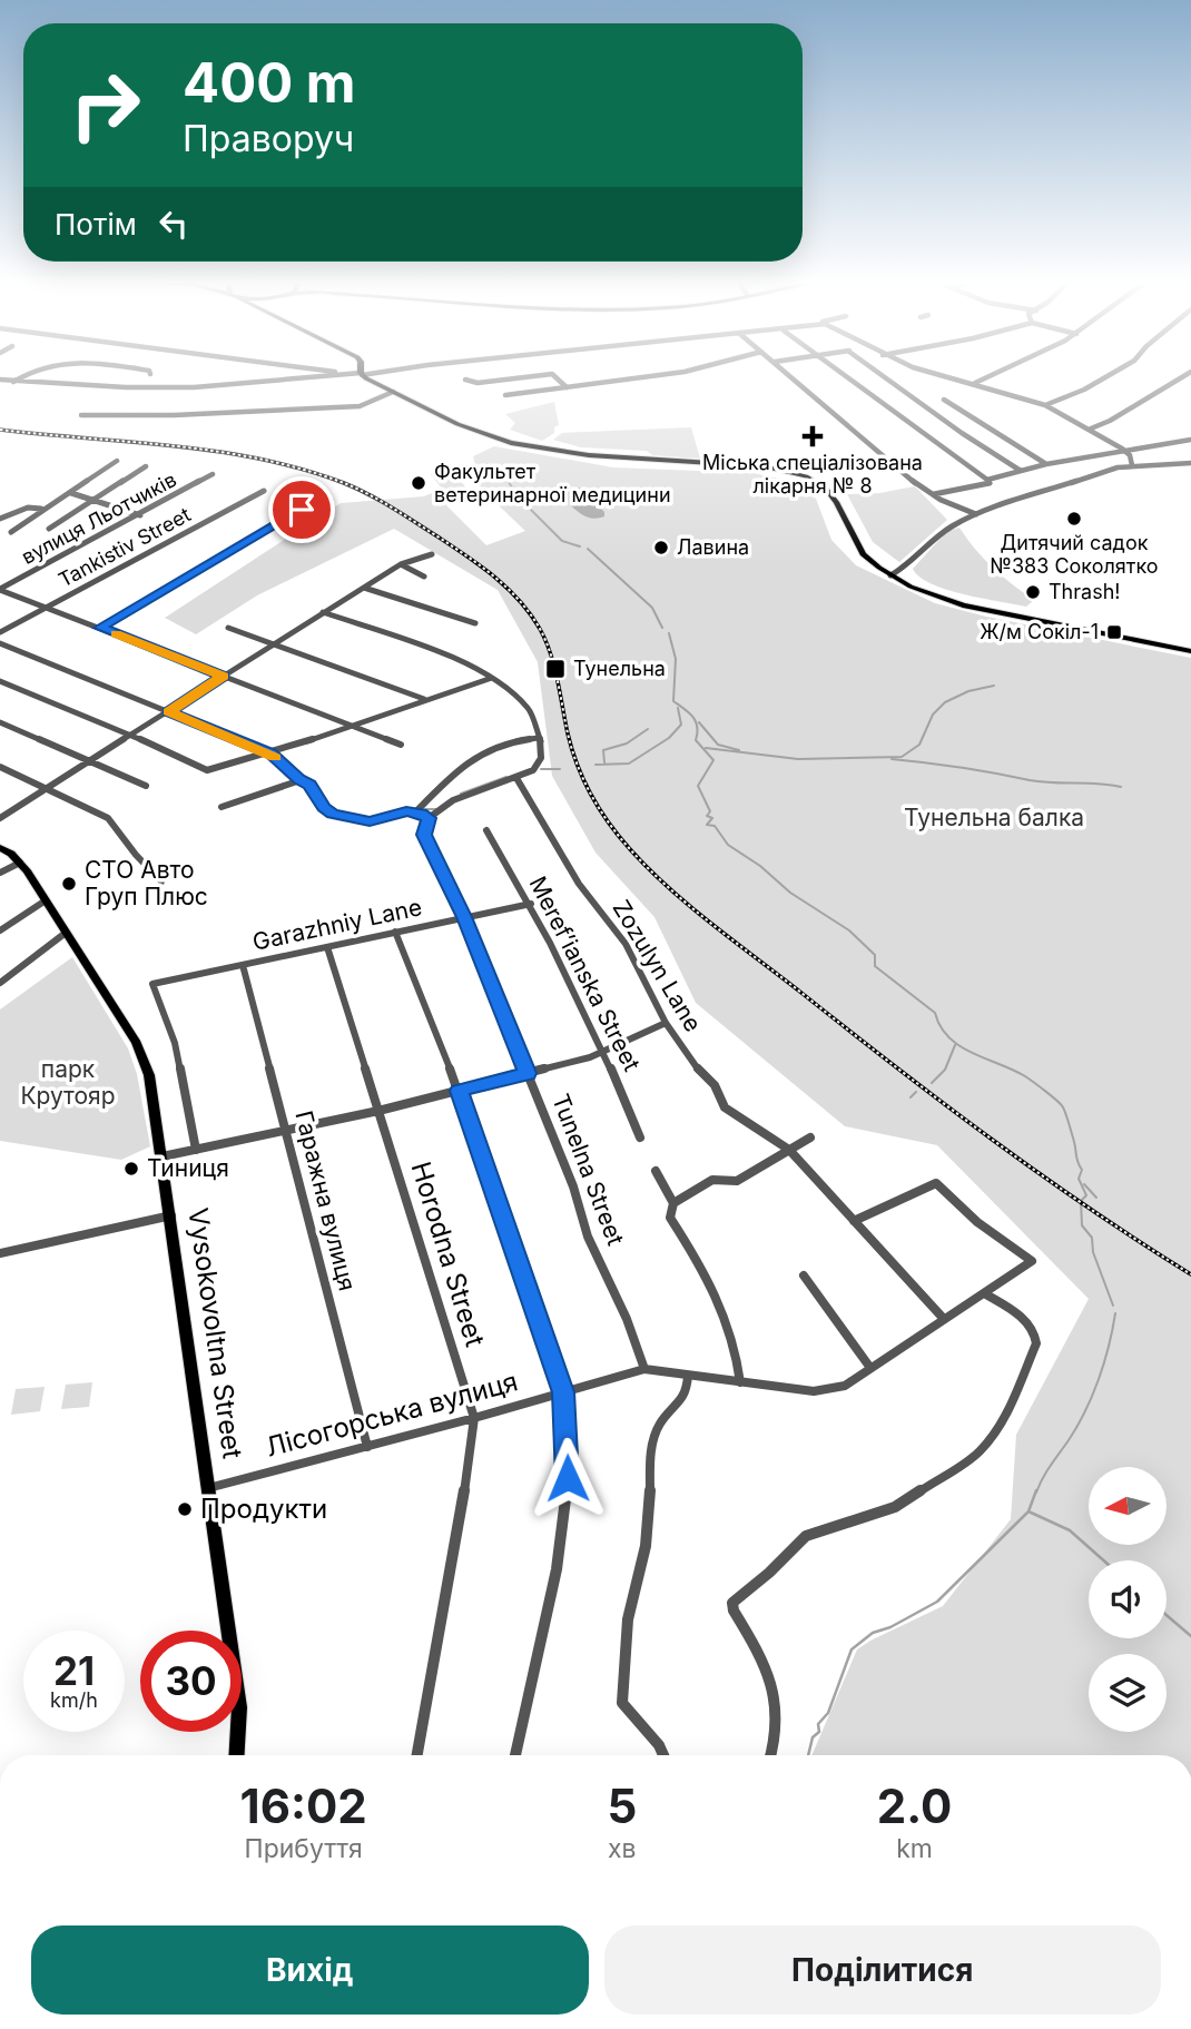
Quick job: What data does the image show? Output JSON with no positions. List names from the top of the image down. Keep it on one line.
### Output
{"streets":{"main road":["Vysokovoltna Street"],"street":["вулиця Льотчиків","Tankistiv Street","Garazhniy Lane","Zozulyn Lane","Meref’ianska Street","Tunelna Street","Гаражна вулиця","Horodna Street","Лісогорська вулиця"]},"crossings":[["Garazhniy Lane","Meref’ianska Street"],["Garazhniy Lane","Tunelna Street"],["Garazhniy Lane","Гаражна вулиця"],["Garazhniy Lane","Horodna Street"],["Zozulyn Lane","Лісогорська вулиця"],["Tunelna Street","Лісогорська вулиця"],["Гаражна вулиця","Лісогорська вулиця"],["Horodna Street","Лісогорська вулиця"],["Vysokovoltna Street","Лісогорська вулиця"]],"parks":["Тунельна балка","парк Крутояр"],"places":{"health":["Міська спеціалізована лікарня № 8"],"other":["Факультет ветеринарної медицини","Дитячий садок №383 Соколятко","Лавина","Thrash!","СТО Авто Груп Плюс","Тиниця","Продукти"],"transit":["Ж/м Сокіл-1","Тунельна"]},"north":"left","page":{"turn":["400 m","Праворуч"],"then":"Потім","speed":"21 km/h","limit":"30","eta":["16:02","Прибуття","5","хв","2.0","km"],"buttons":["Вихід","Поділитися"]}}
